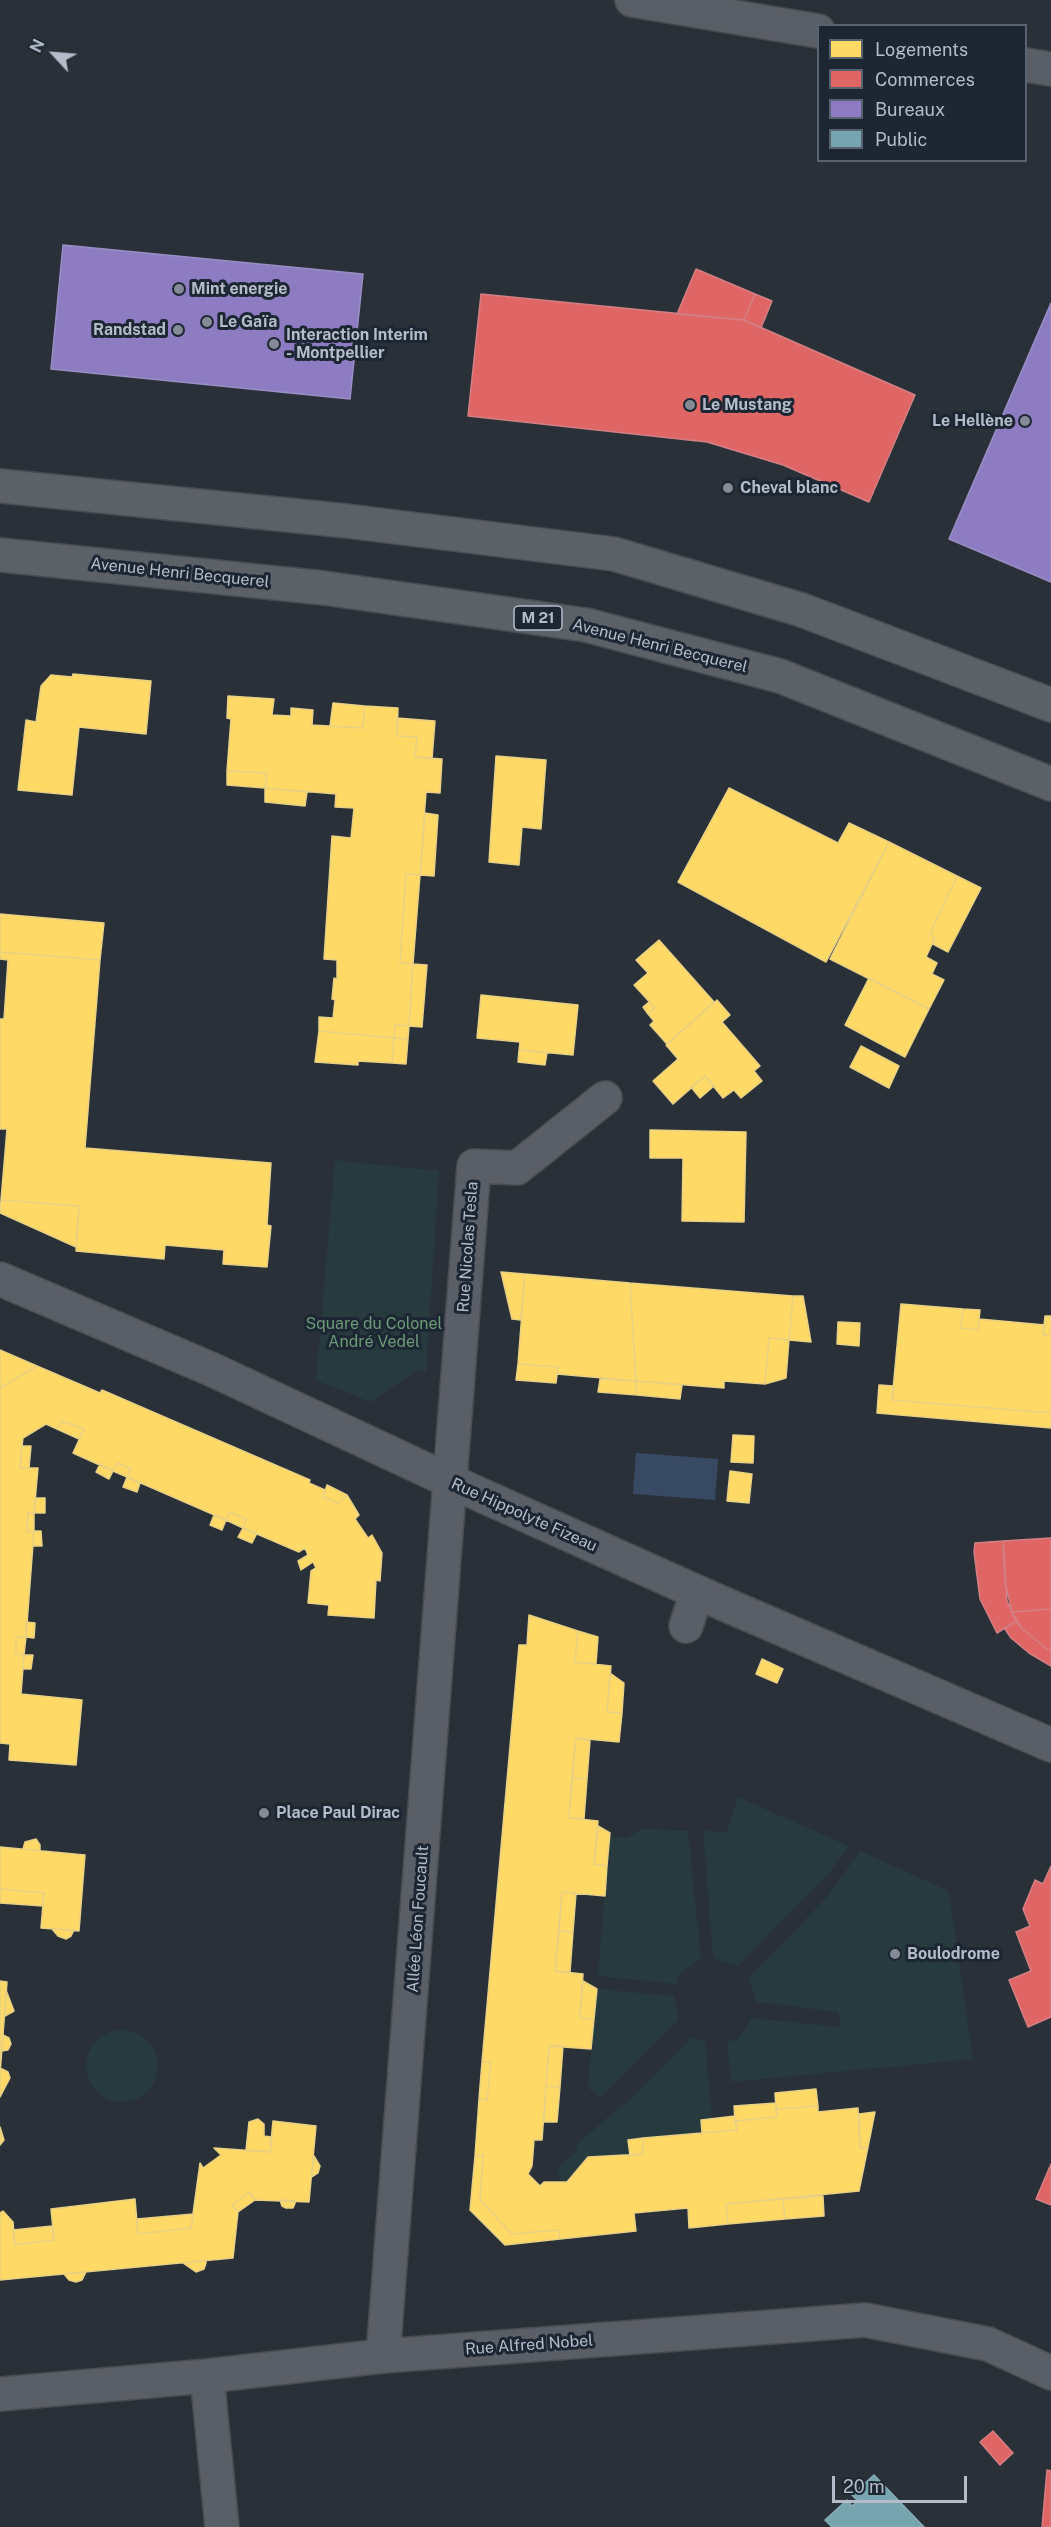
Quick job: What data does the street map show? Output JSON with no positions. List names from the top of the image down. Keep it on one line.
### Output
{"streets":{"main road":["Avenue Henri Becquerel","M 21"],"street":["Rue Nicolas Tesla","Rue Hippolyte Fizeau","Allée Léon Foucault","Rue Alfred Nobel"]},"crossings":[["Rue Nicolas Tesla","Rue Hippolyte Fizeau"],["Rue Nicolas Tesla","Allée Léon Foucault"],["Rue Hippolyte Fizeau","Allée Léon Foucault"],["Allée Léon Foucault","Rue Alfred Nobel"]],"parks":["Square du Colonel André Vedel"],"places":["Mint energie","Le Gaïa","Randstad","Interaction Interim - Montpellier","Le Mustang","Le Hellène","Cheval blanc","Place Paul Dirac","Boulodrome"],"legend":["Logements","Commerces","Bureaux","Public"],"scale_bar":"20 m","north":"top left"}
